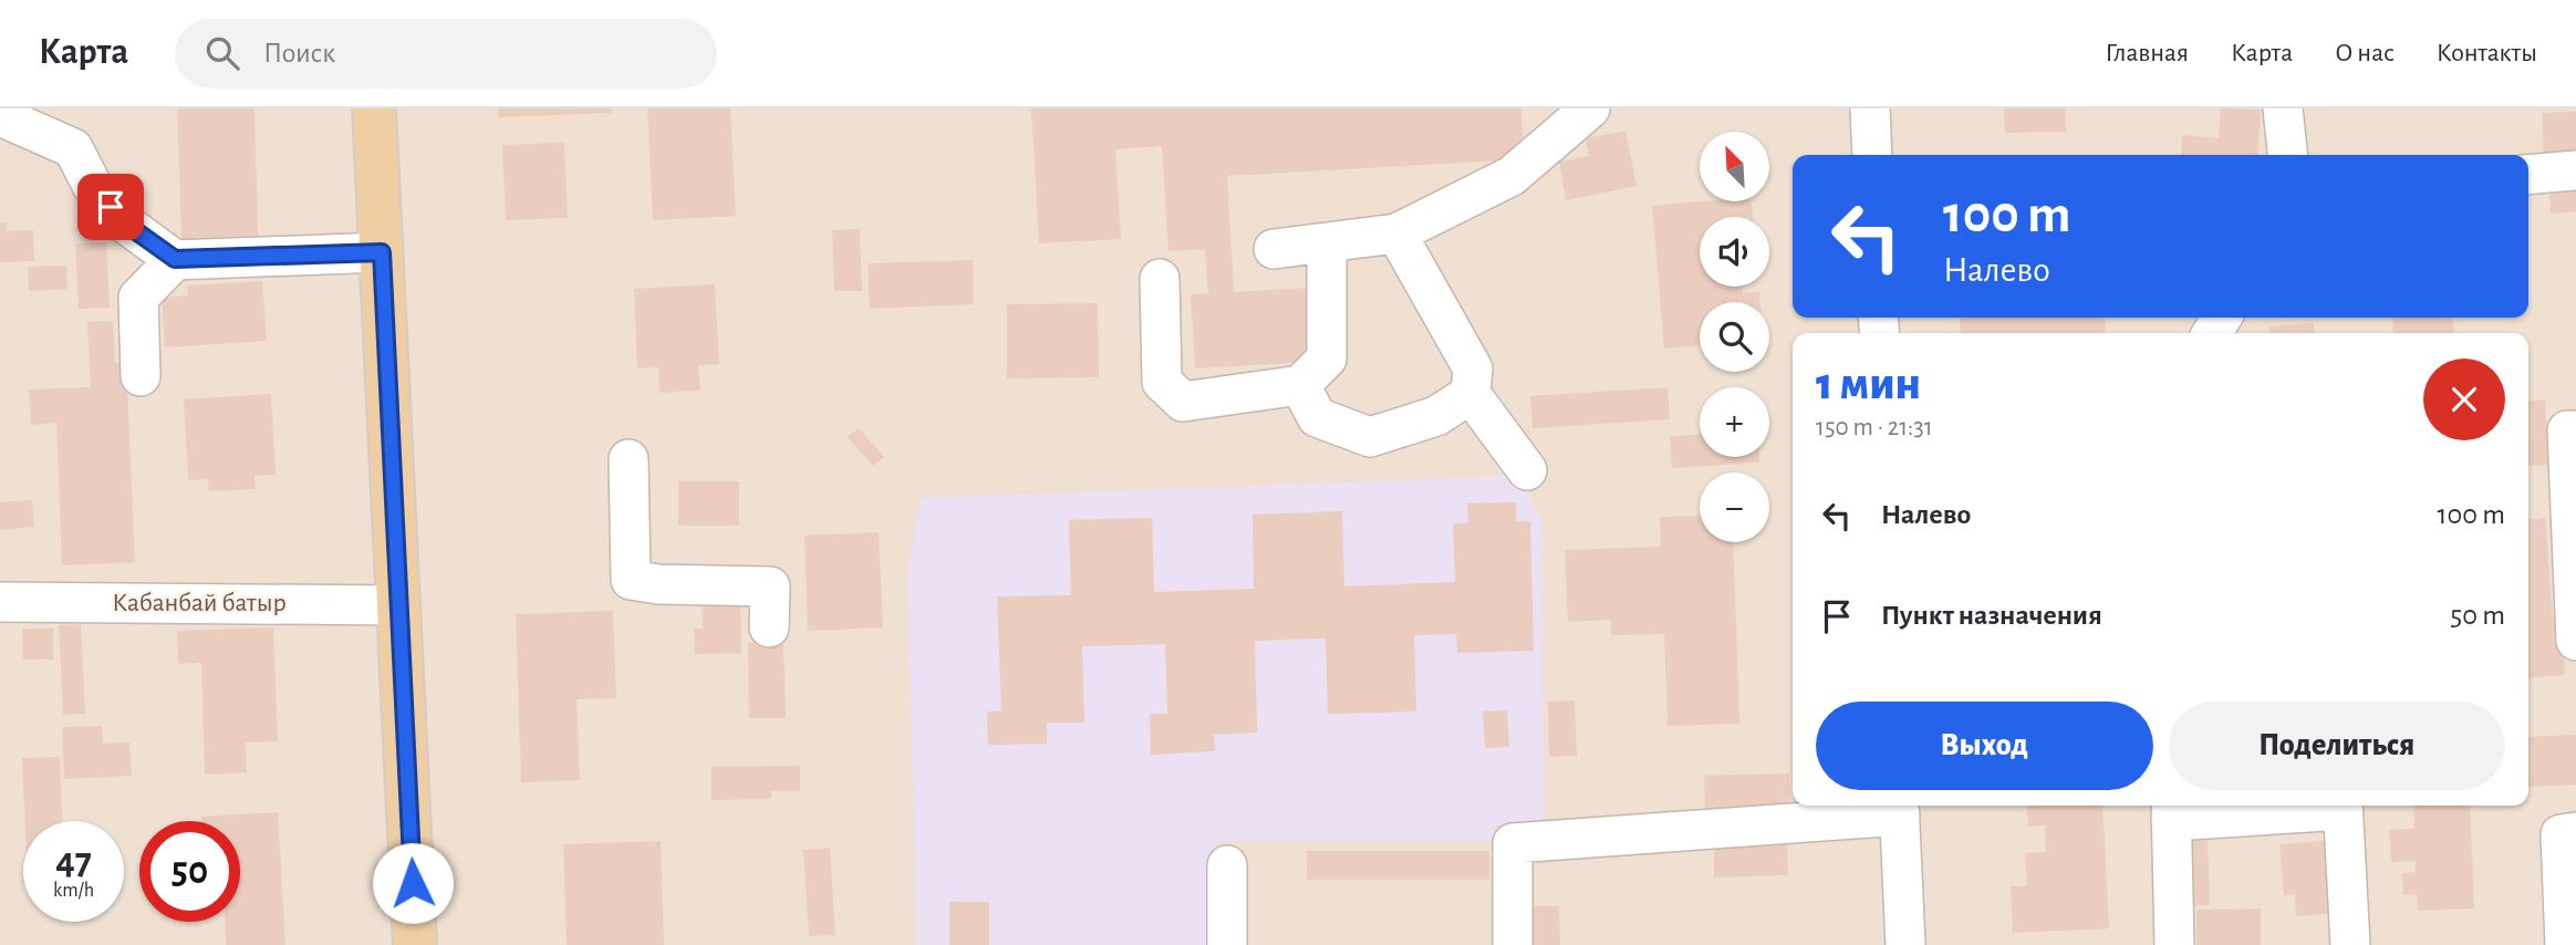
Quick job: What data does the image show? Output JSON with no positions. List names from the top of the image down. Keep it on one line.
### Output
{"streets":{"street":["Кабанбай батыр"]},"north":"top left","page":{"header":"Карта","search":"Поиск","nav":["Главная","Карта","О нас","Контакты"],"map_buttons":["+","−"],"turn":["100 m","Налево"],"heading":["1 мин","150 m · 21:31"],"list":[{"name":"Налево","value":"100 m"},{"name":"Пункт назначения","value":"50 m"}],"buttons":["Выход","Поделиться"],"speed":"47 km/h","limit":"50"}}
